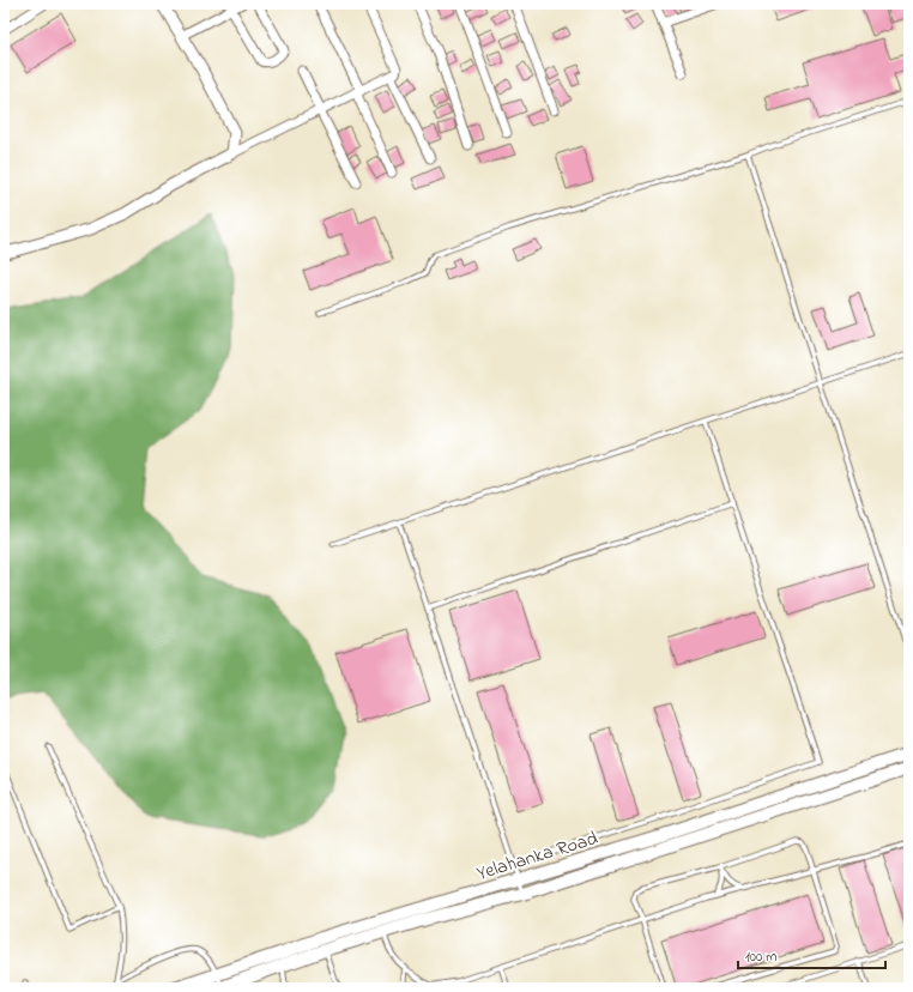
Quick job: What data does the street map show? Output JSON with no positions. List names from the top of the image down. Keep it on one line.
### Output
{"streets":{"main road":["Yelahanka Road"]},"scale_bar":"100 m"}
